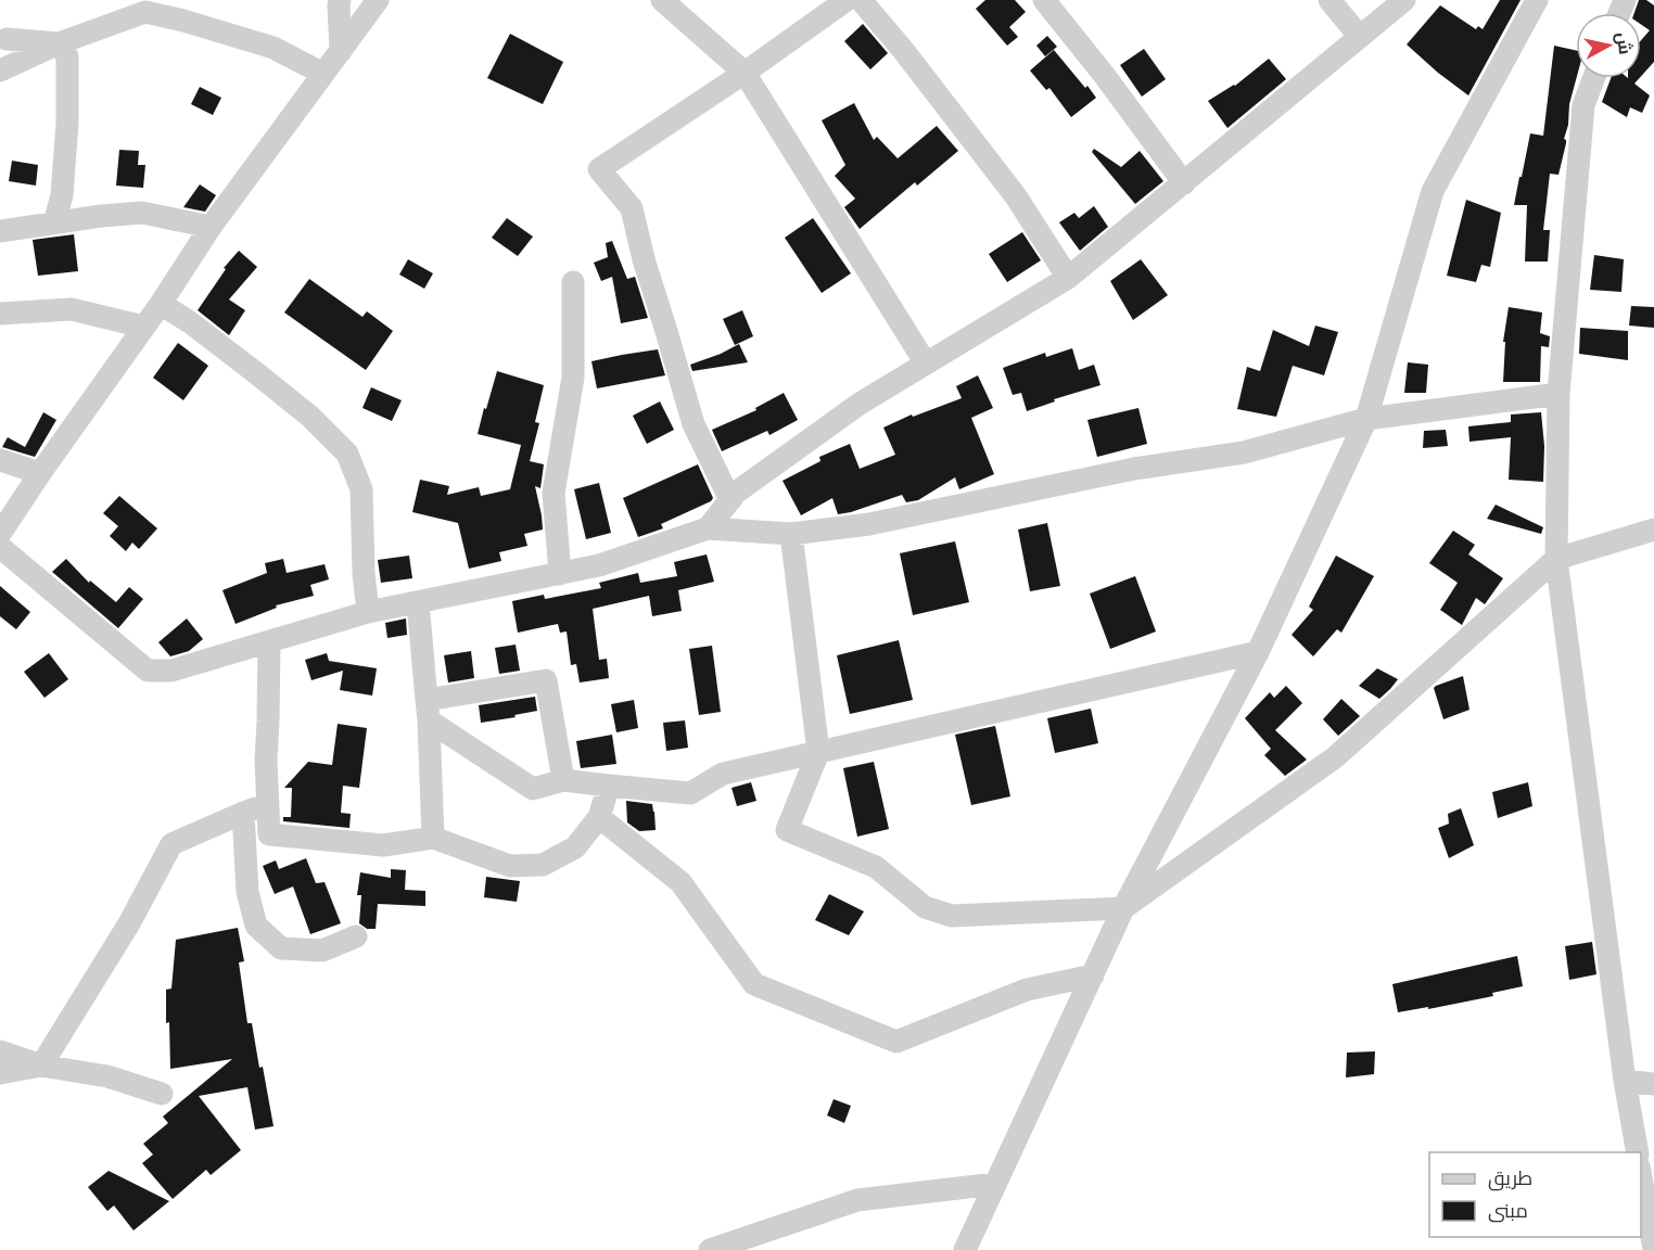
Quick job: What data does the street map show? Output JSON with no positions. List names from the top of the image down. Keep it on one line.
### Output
{"legend":["طريق","مبنى"],"north":"right"}
